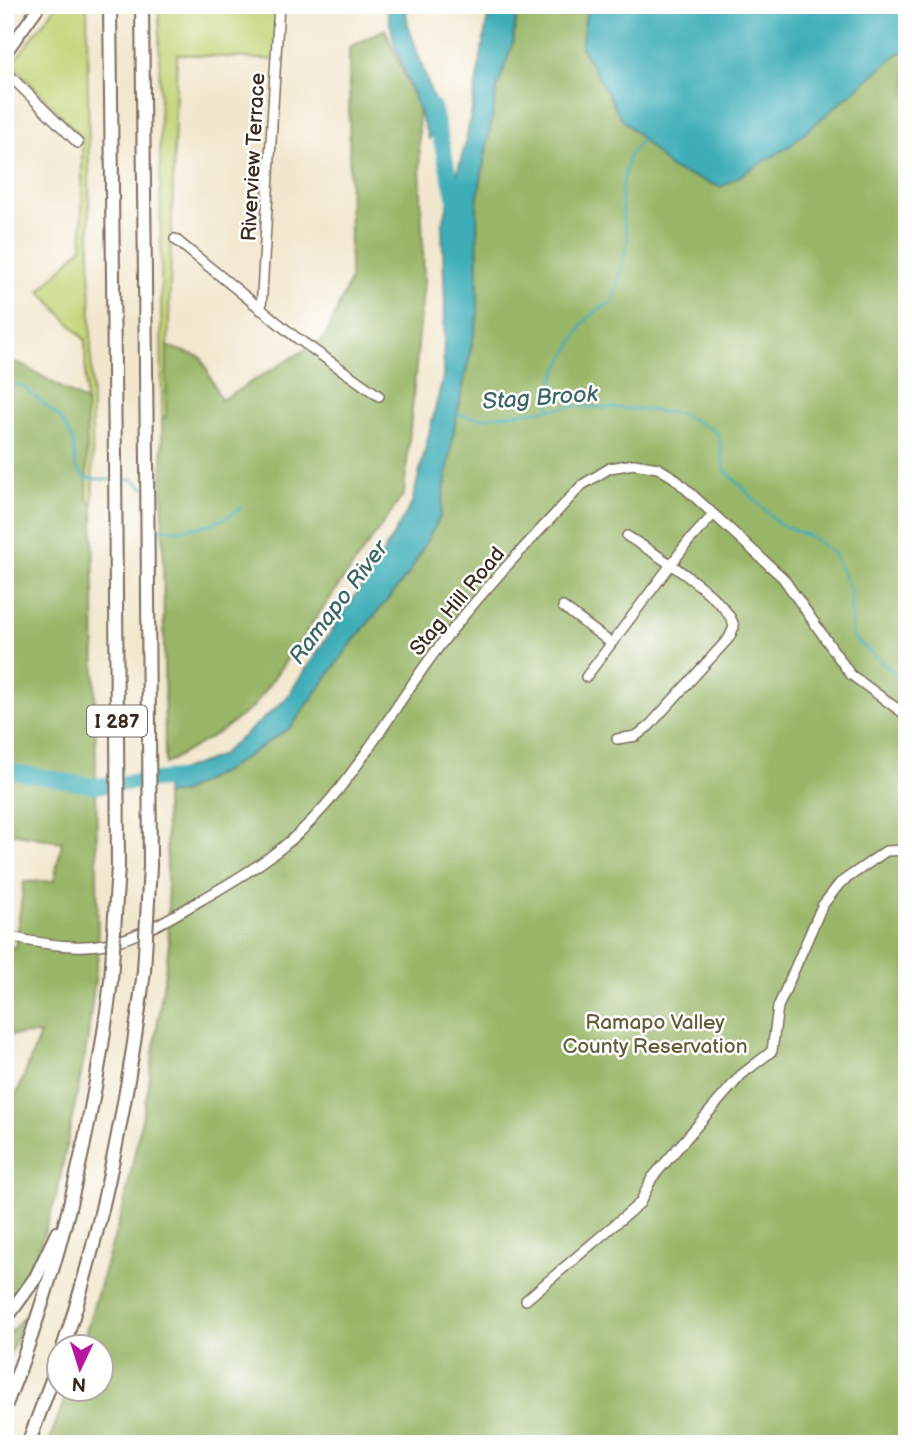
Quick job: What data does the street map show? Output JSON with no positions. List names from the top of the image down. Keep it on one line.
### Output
{"streets":{"highway":["I 287"],"street":["Riverview Terrace","Stag Hill Road"]},"water":["Stag Brook","Ramapo River"],"parks":["Ramapo Valley County Reservation"],"north":"bottom"}
